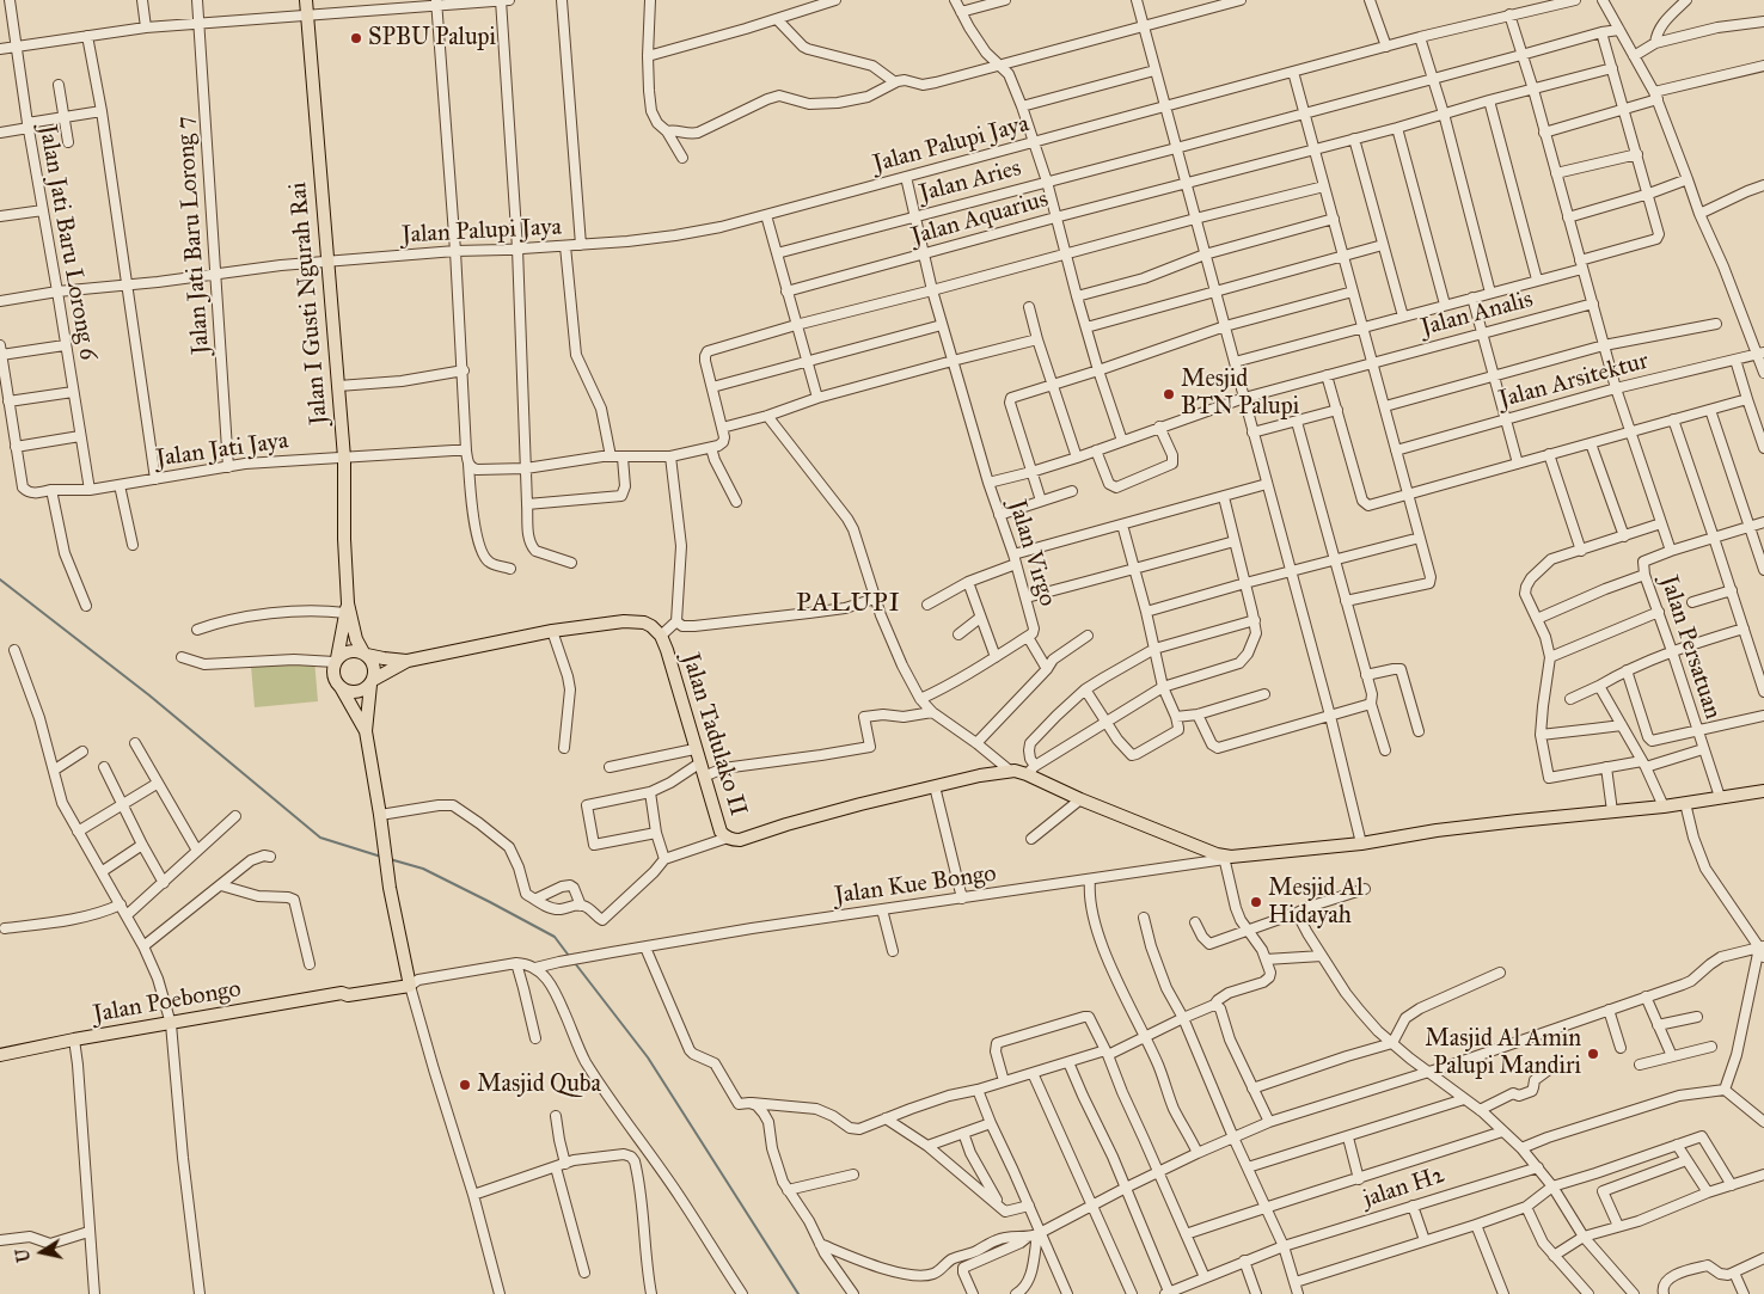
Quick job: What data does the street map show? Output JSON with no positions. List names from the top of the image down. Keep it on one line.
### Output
{"streets":{"main road":["Jalan I Gusti Ngurah Rai","Jalan Tadulako II","Jalan Poebongo"],"street":["Jalan Palupi Jaya","Jalan Aries","Jalan Aquarius","Jalan Jati Baru Lorong 7","Jalan Jati Baru Lorong 6","Jalan Analis","Jalan Arsitektur","Jalan Jati Jaya","Jalan Virgo","Jalan Persatuan","Jalan Kue Bongo","jalan H2"]},"crossings":[["Jalan Palupi Jaya","Jalan Jati Baru Lorong 7"],["Jalan Palupi Jaya","Jalan Jati Baru Lorong 6"],["Jalan Palupi Jaya","Jalan I Gusti Ngurah Rai"],["Jalan Palupi Jaya","Jalan Virgo"],["Jalan Aries","Jalan Virgo"],["Jalan Aquarius","Jalan Virgo"],["Jalan Jati Baru Lorong 7","Jalan Jati Jaya"],["Jalan Jati Baru Lorong 6","Jalan Jati Jaya"],["Jalan I Gusti Ngurah Rai","Jalan Jati Jaya"],["Jalan I Gusti Ngurah Rai","Jalan Tadulako II"],["Jalan Tadulako II","Jalan Kue Bongo"]],"districts":["PALUPI"],"places":["SPBU Palupi","Mesjid BTN Palupi","Mesjid Al Hidayah","Masjid Al Amin Palupi Mandiri","Masjid Quba"],"north":"left"}
